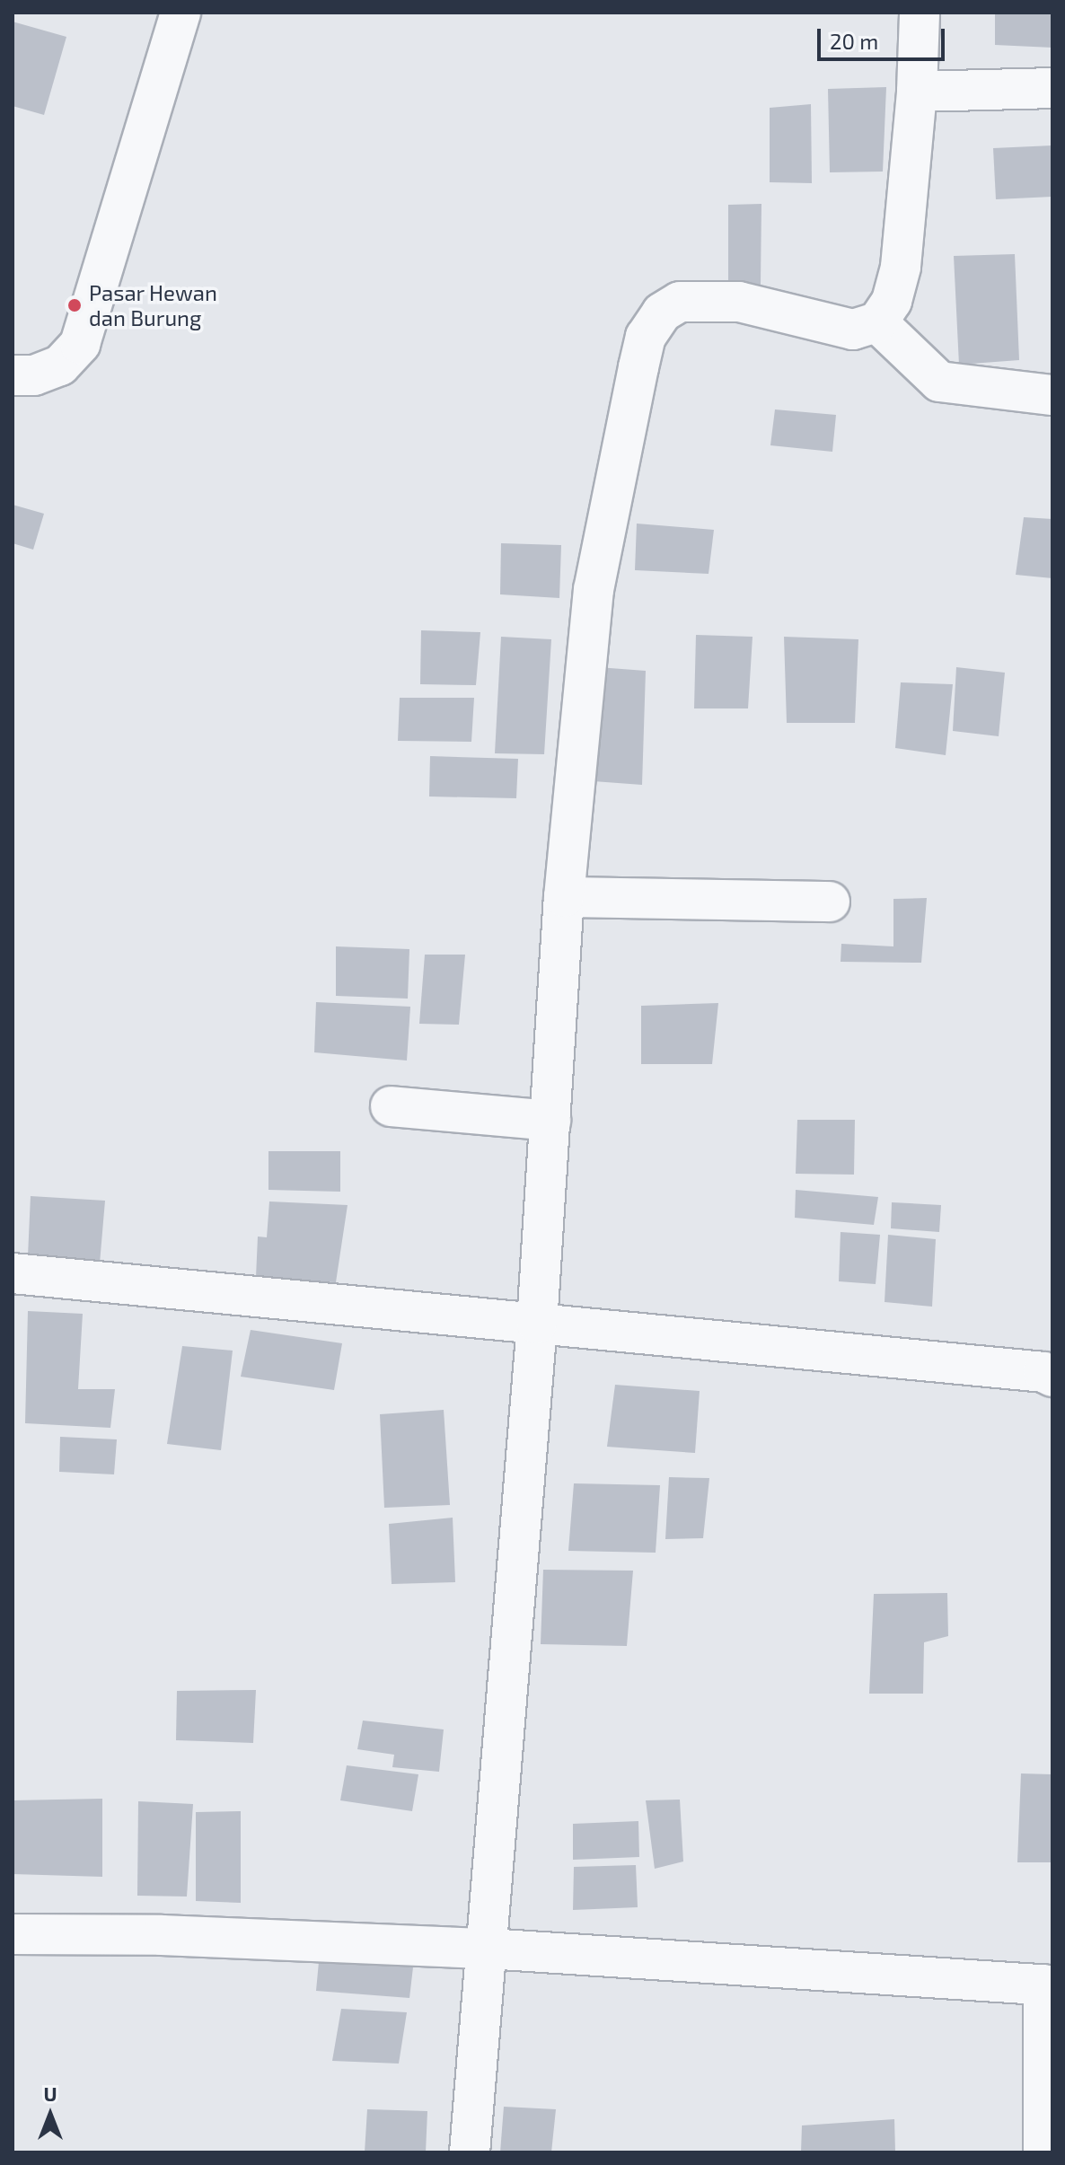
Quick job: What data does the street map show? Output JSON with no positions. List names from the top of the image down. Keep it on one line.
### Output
{"places":["Pasar Hewan dan Burung"],"scale_bar":"20 m","north":"top"}
